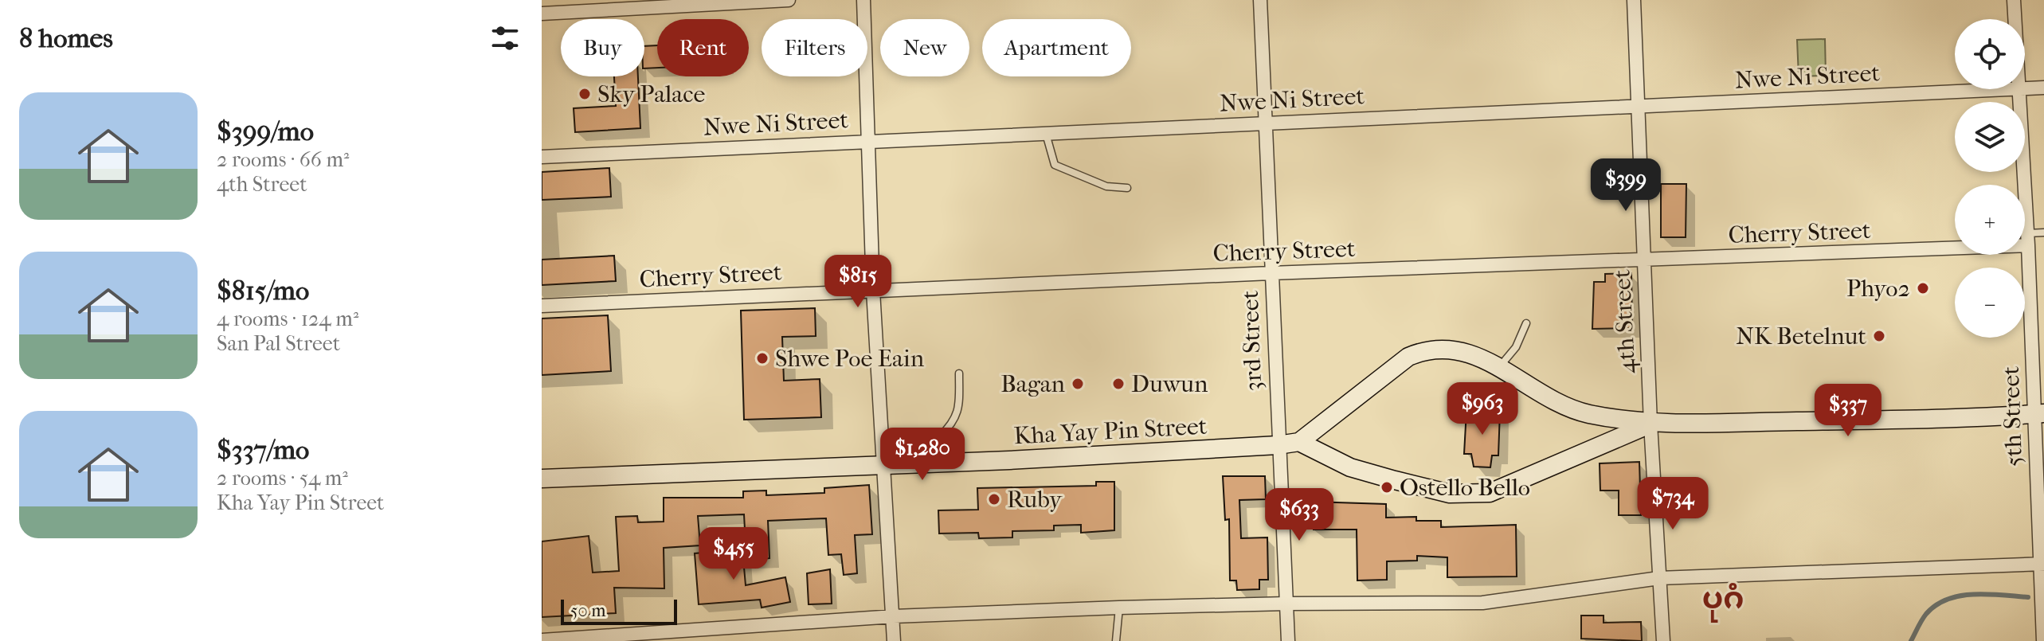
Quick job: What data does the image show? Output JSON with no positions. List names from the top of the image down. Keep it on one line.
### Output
{"streets":{"street":["Nwe Ni Street","Cherry Street","4th Street","3rd Street","5th Street","Kha Yay Pin Street"]},"crossings":[["Nwe Ni Street","4th Street"],["Nwe Ni Street","3rd Street"],["Cherry Street","4th Street"],["Cherry Street","3rd Street"],["Cherry Street","5th Street"],["4th Street","Kha Yay Pin Street"],["3rd Street","Kha Yay Pin Street"],["5th Street","Kha Yay Pin Street"]],"districts":["ပုဂံ"],"places":["Sky Palace","Phyo2","NK Betelnut","Shwe Poe Eain","Bagan","Duwun","Ostello Bello","Ruby"],"scale_bar":"50 m","page":{"heading":"8 homes","map_buttons":["+","−"],"chip":["Buy","Rent","Filters","New","Apartment"],"list":[{"name":"$399/mo","note":"2 rooms · 66 m² · 4th Street"},{"name":"$815/mo","note":"4 rooms · 124 m² · San Pal Street"},{"name":"$337/mo","note":"2 rooms · 54 m² · Kha Yay Pin Street"}],"price":["$399","$815","$963","$337","$1,280","$734","$633","$455"],"scale":"50 m"}}
